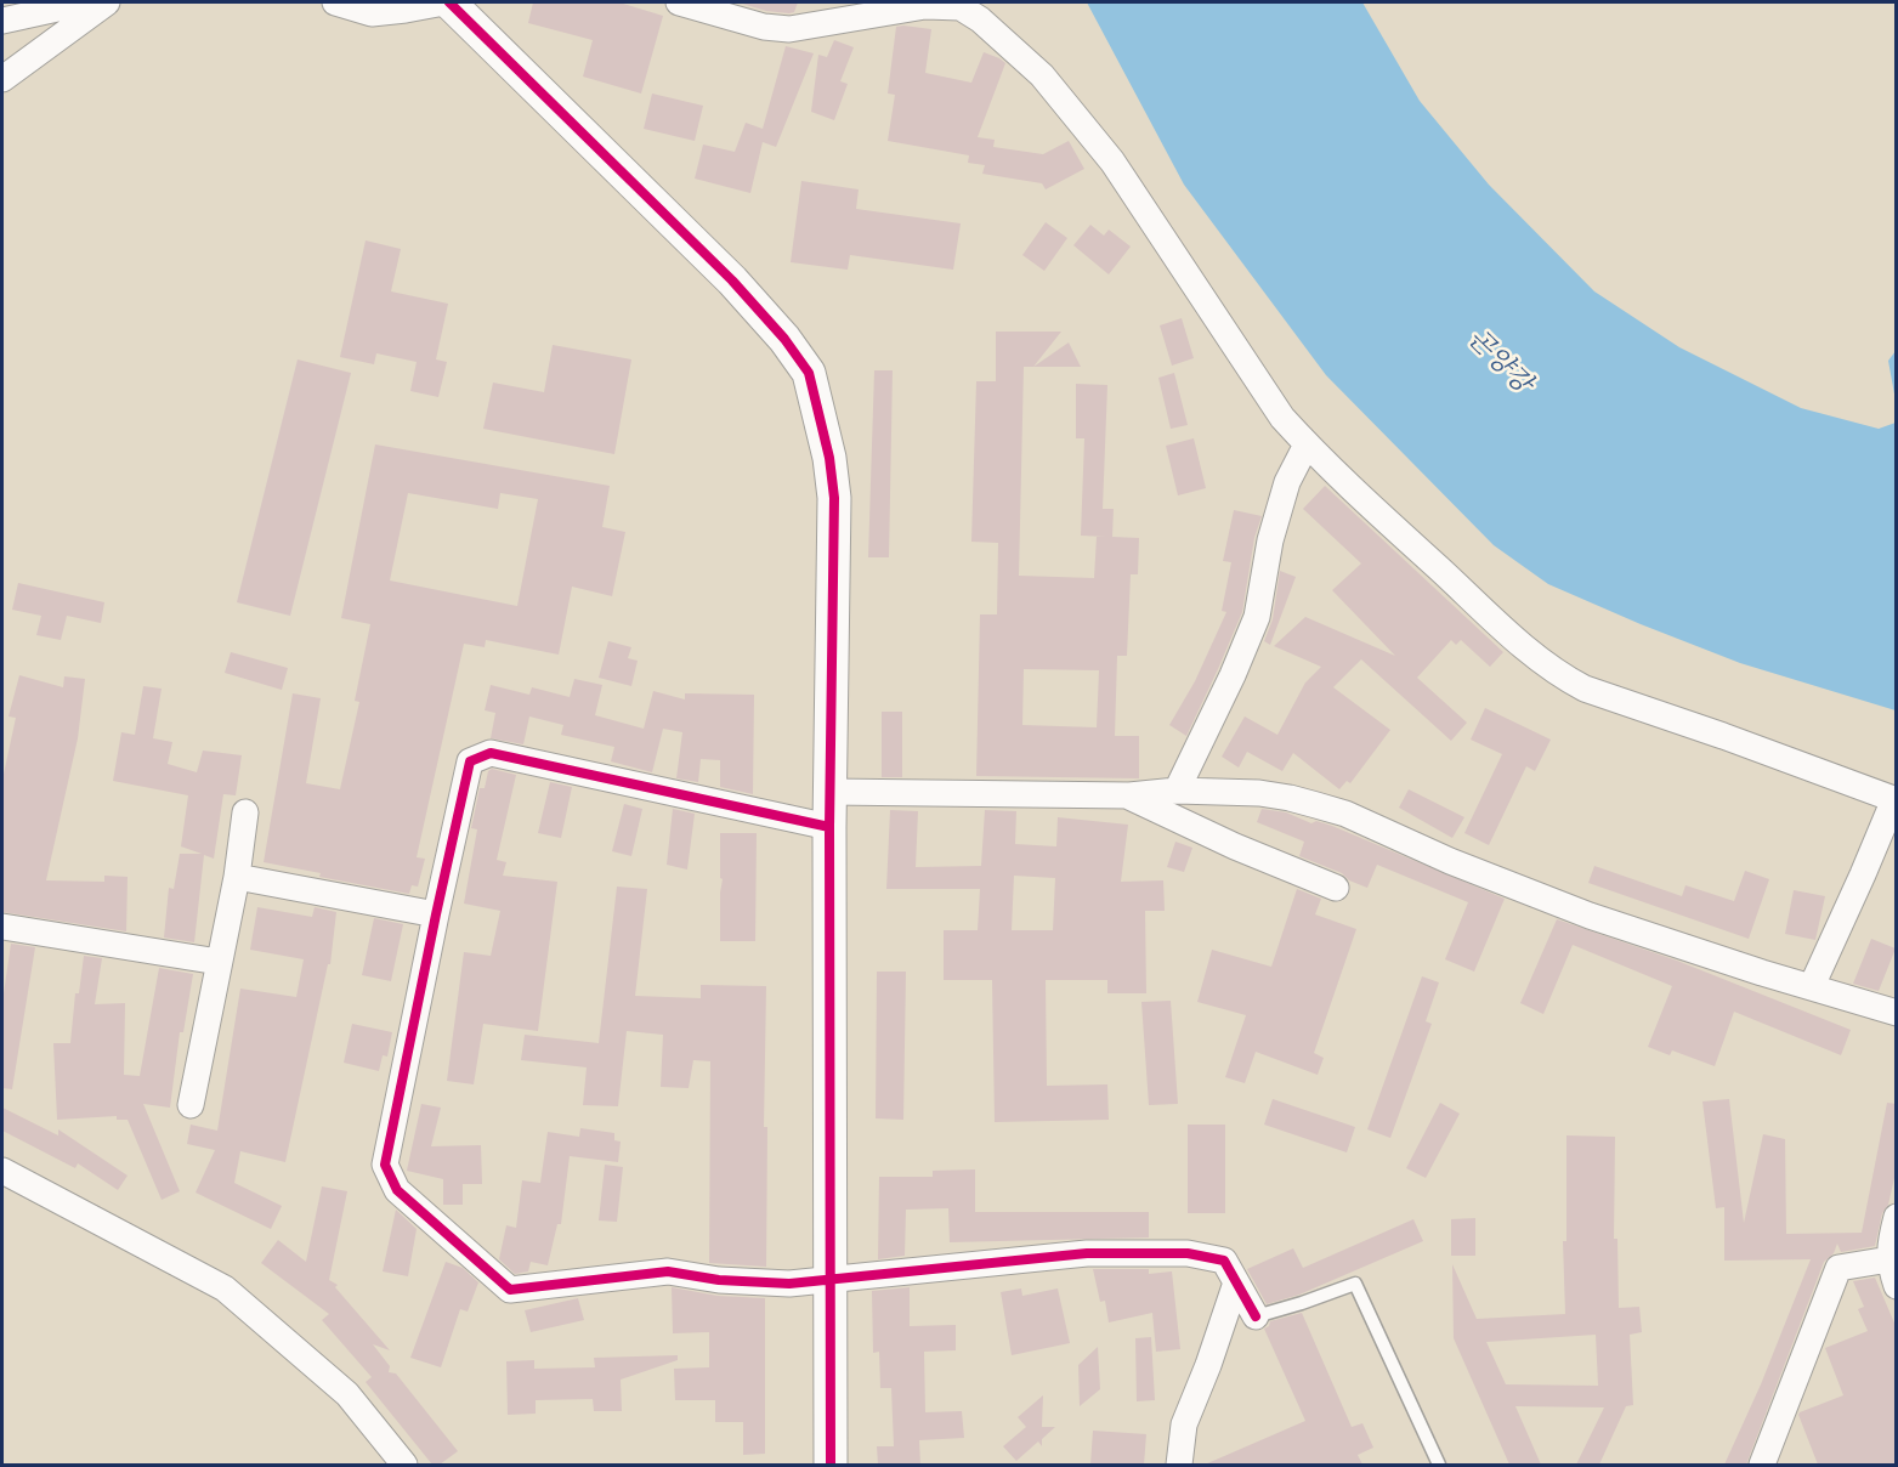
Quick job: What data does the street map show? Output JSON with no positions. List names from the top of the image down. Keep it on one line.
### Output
{"water":["곤양강"]}
